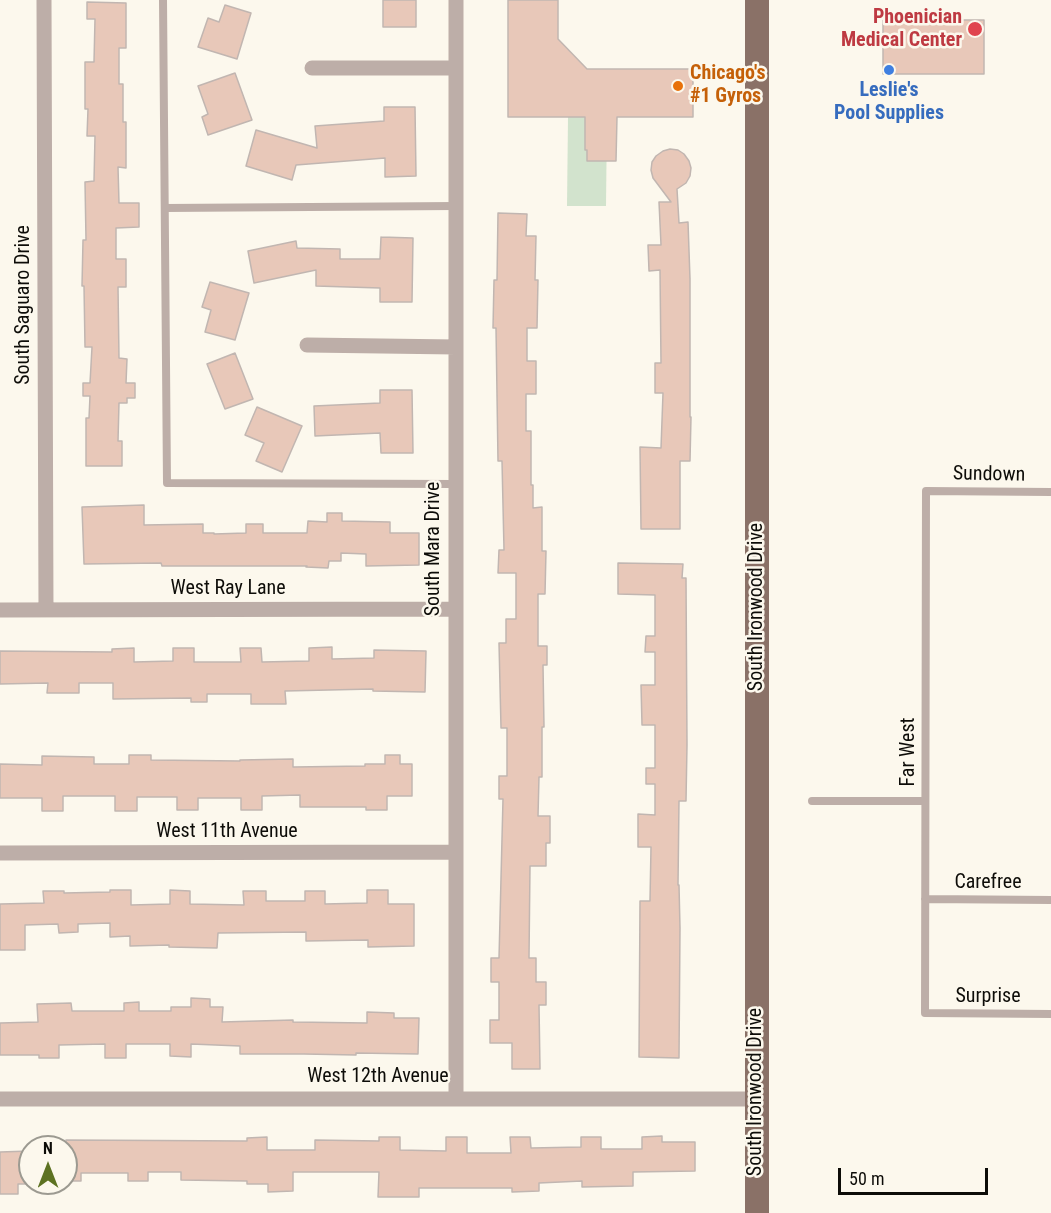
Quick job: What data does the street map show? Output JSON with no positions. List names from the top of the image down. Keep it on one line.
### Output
{"streets":{"main road":["South Ironwood Drive"],"street":["South Saguaro Drive","South Mara Drive","West Ray Lane","West 11th Avenue","West 12th Avenue"],"lane":["Sundown","Far West","Carefree","Surprise"]},"crossings":[["South Saguaro Drive","West Ray Lane"],["Sundown","Far West"],["South Mara Drive","West Ray Lane"],["South Mara Drive","West 11th Avenue"],["South Mara Drive","West 12th Avenue"],["South Ironwood Drive","West 12th Avenue"],["Far West","Carefree"],["Far West","Surprise"]],"places":["Phoenician Medical Center","Leslie's Pool Supplies","Chicago's #1 Gyros"],"scale_bar":"50 m","north":"top"}
